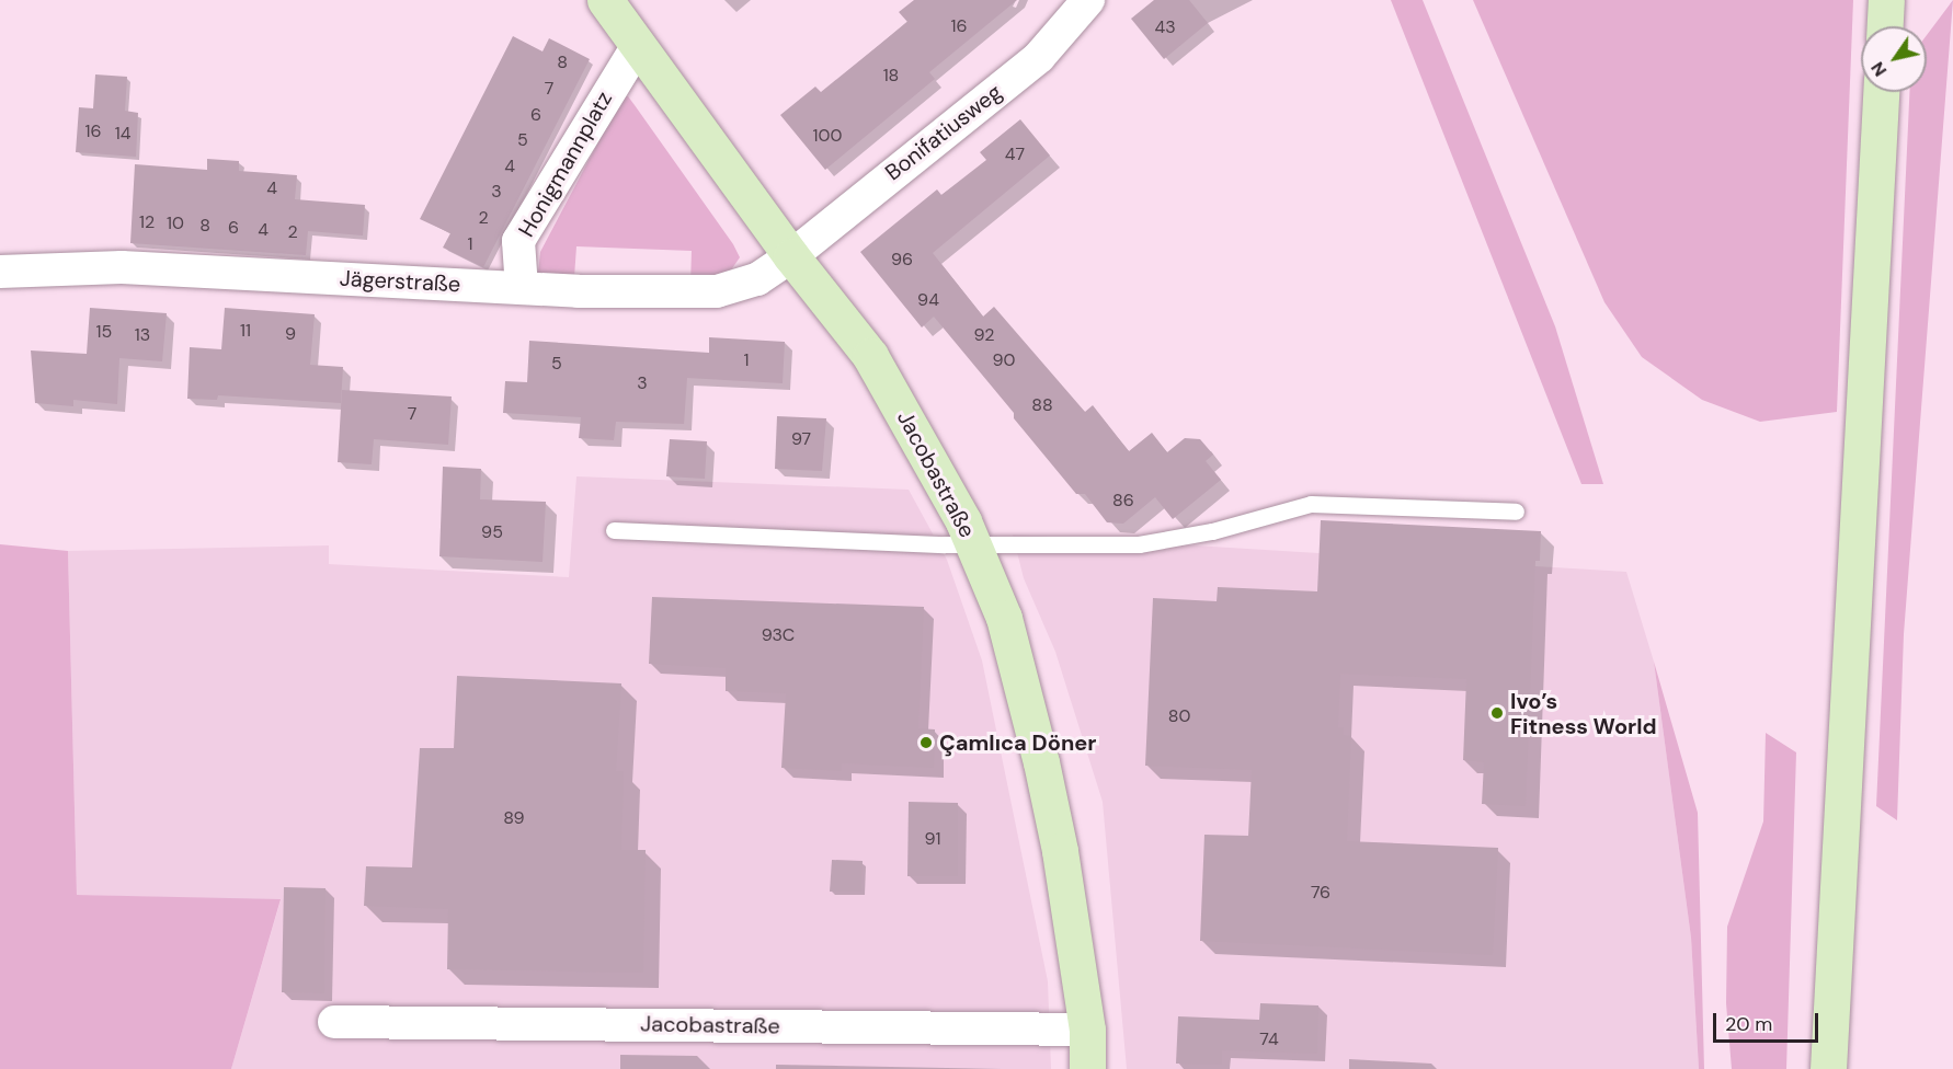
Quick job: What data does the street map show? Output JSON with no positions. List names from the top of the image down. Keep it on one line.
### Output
{"streets":{"street":["Bonifatiusweg","Honigmannplatz","Jägerstraße","Jacobastraße"]},"crossings":[["Bonifatiusweg","Jägerstraße"],["Bonifatiusweg","Jacobastraße"],["Honigmannplatz","Jägerstraße"],["Honigmannplatz","Jacobastraße"],["Jägerstraße","Jacobastraße"]],"places":["Ivo’s Fitness World","Çamlıca Döner"],"house_numbers":["16","43","8","18","7","6","16","14","100","5","47","4","4","3","2","12","10","8","6","4","2","1","96","94","11","15","9","13","92","1","90","5","3","88","7","97","86","95","93C","80","89","91","76","74"],"scale_bar":"20 m","north":"bottom left"}
